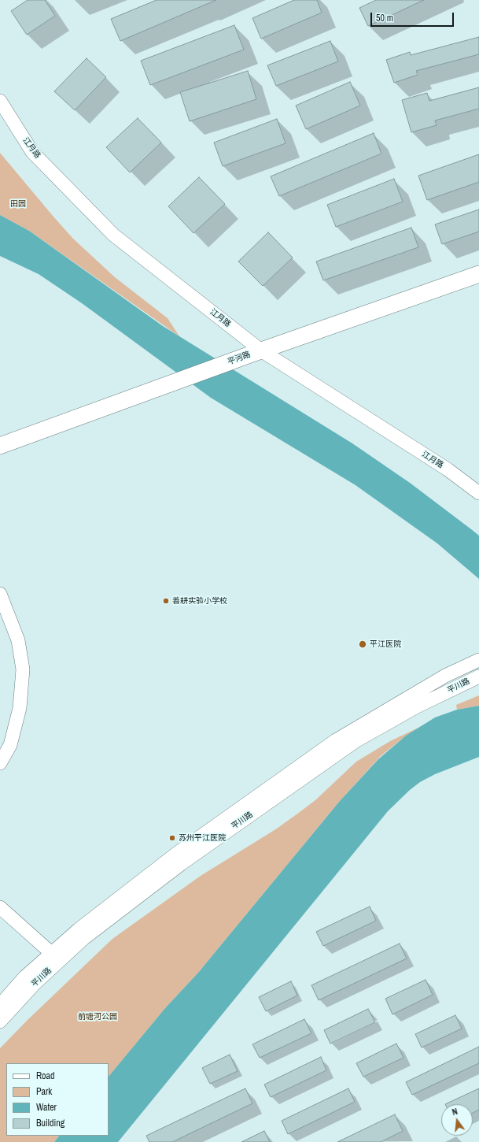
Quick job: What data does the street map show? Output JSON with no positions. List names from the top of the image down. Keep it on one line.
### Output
{"streets":{"main road":["平河路"],"street":["江月路","平川路"]},"crossings":[["江月路","平河路"]],"parks":["田园","前塘河公园"],"places":["善耕实验小学校","平江医院","苏州平江医院"],"legend":["Road","Park","Water","Building"],"scale_bar":"50 m","north":"top"}
